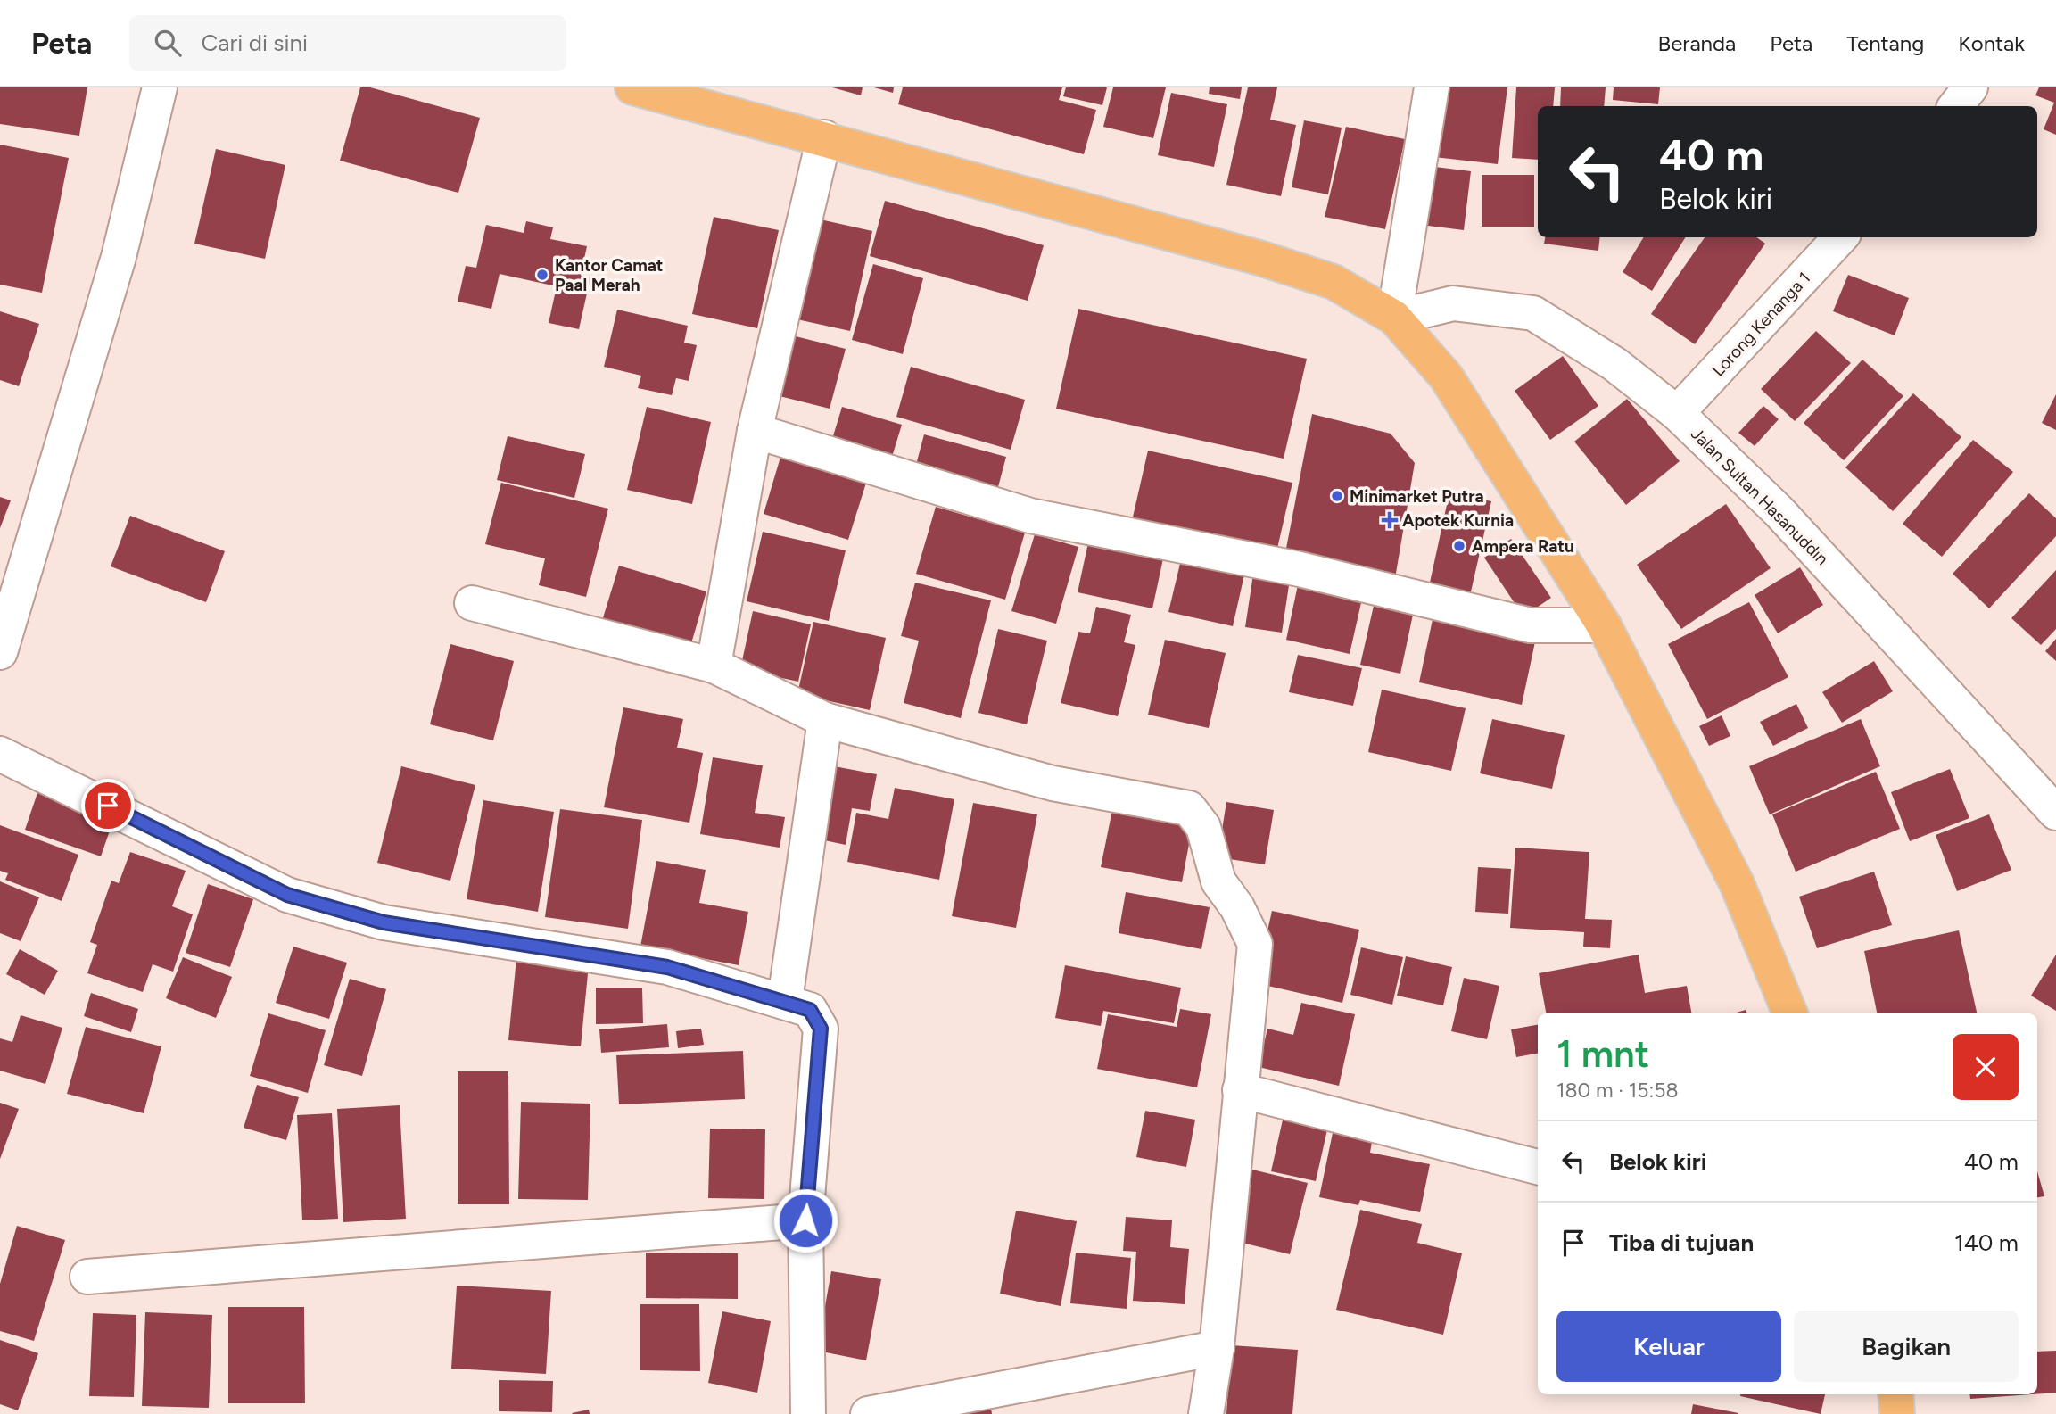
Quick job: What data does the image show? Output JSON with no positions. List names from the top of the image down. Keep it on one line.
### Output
{"streets":{"street":["Lorong Kenanga 1","Jalan Sultan Hasanuddin"]},"crossings":[["Lorong Kenanga 1","Jalan Sultan Hasanuddin"]],"places":{"other":["Kantor Camat Paal Merah","Minimarket Putra","Ampera Ratu"],"health":["Apotek Kurnia"]},"page":{"header":"Peta","search":"Cari di sini","nav":["Beranda","Peta","Tentang","Kontak"],"turn":["40 m","Belok kiri"],"heading":["1 mnt","180 m · 15:58"],"list":[{"name":"Belok kiri","value":"40 m"},{"name":"Tiba di tujuan","value":"140 m"}],"buttons":["Keluar","Bagikan"]}}
